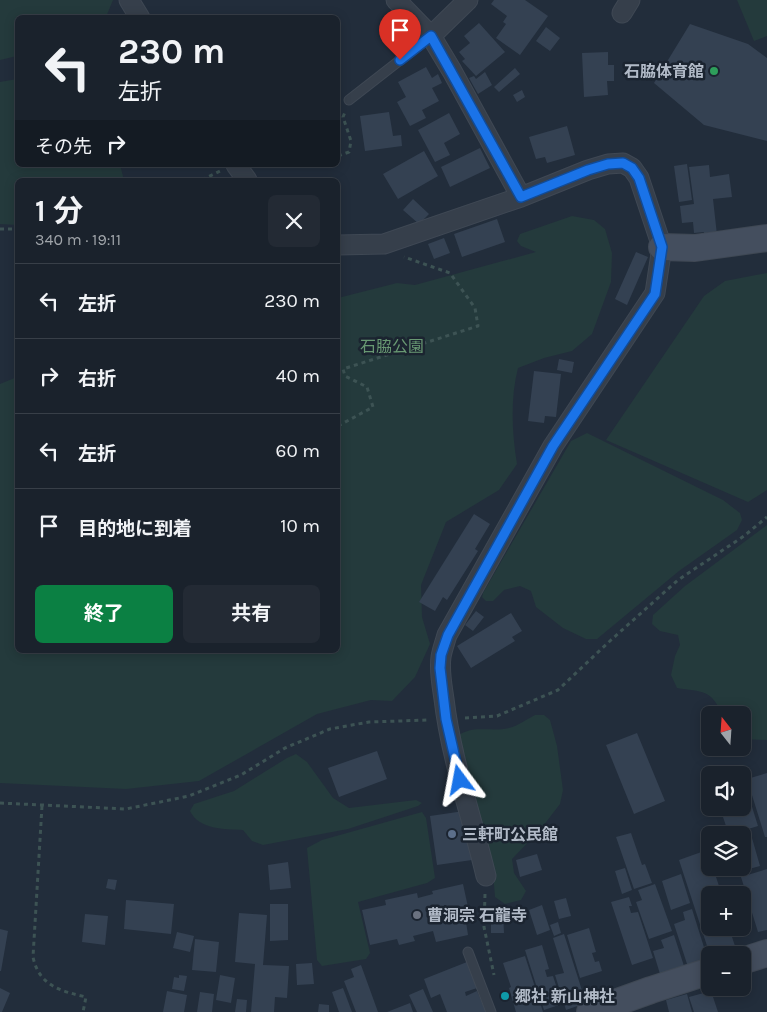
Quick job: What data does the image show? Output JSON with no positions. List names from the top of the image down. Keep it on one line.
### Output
{"parks":["石脇公園"],"places":["石脇体育館","三軒町公民館","曹洞宗 石龍寺","郷社 新山神社"],"north":"top","page":{"turn":["230 m","左折"],"then":"その先","heading":["1 分","340 m · 19:11"],"list":[{"name":"左折","value":"230 m"},{"name":"右折","value":"40 m"},{"name":"左折","value":"60 m"},{"name":"目的地に到着","value":"10 m"}],"buttons":["終了","共有"],"map_buttons":["+","−"]}}
